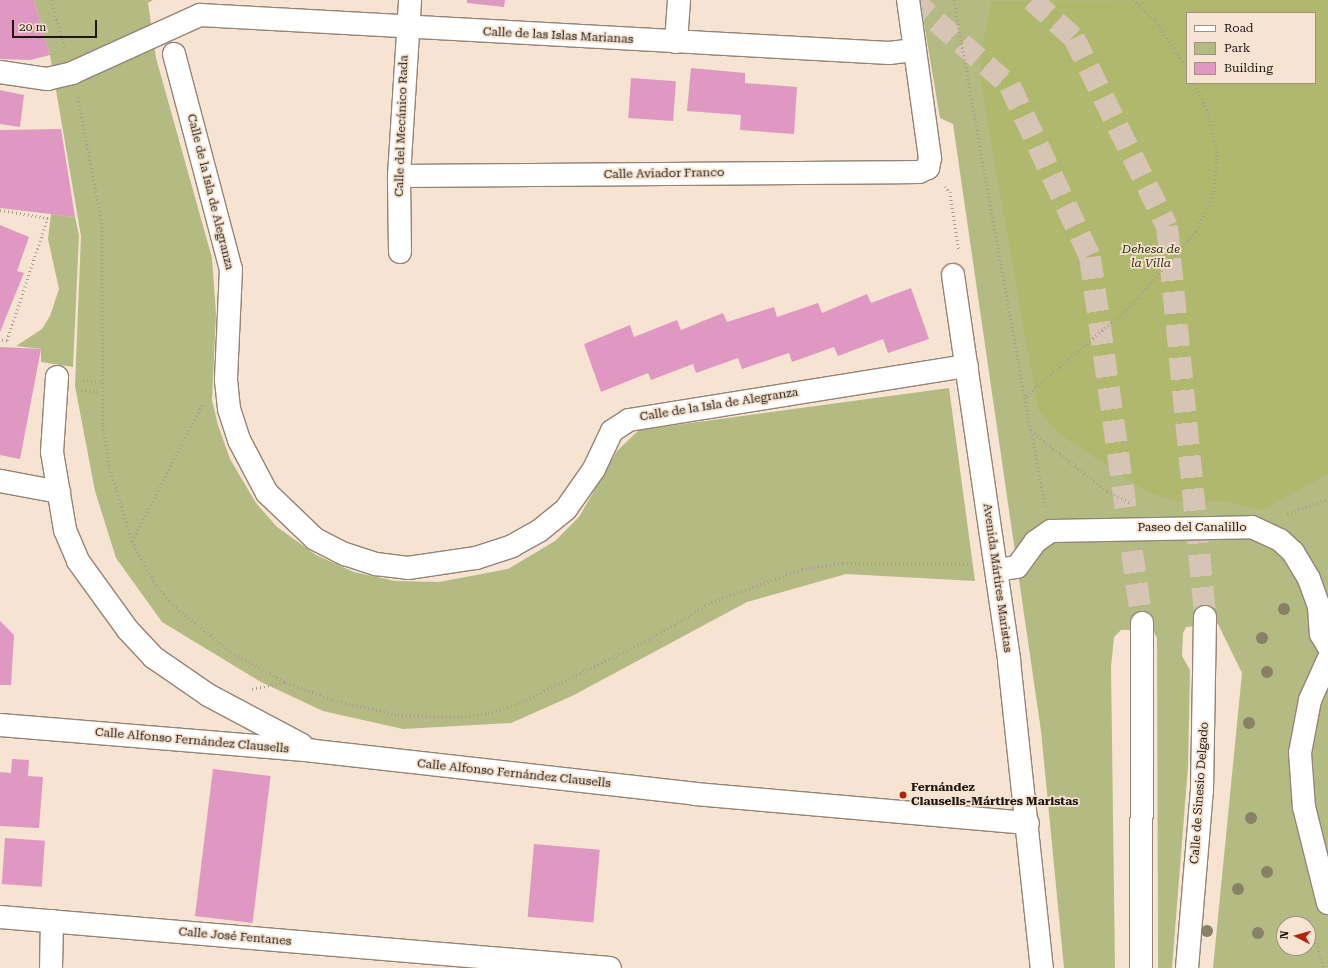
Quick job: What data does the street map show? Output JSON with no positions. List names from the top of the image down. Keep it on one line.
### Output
{"streets":{"street":["Calle de las Islas Marianas","Calle del Mecánico Rada","Calle Aviador Franco","Calle de la Isla de Alegranza","Paseo del Canalillo","Avenida Mártires Maristas","Calle Alfonso Fernández Clausells","Calle de Sinesio Delgado","Calle José Fentanes"]},"crossings":[["Calle de las Islas Marianas","Calle del Mecánico Rada"],["Calle de las Islas Marianas","Calle Aviador Franco"],["Calle del Mecánico Rada","Calle Aviador Franco"],["Calle de la Isla de Alegranza","Avenida Mártires Maristas"],["Paseo del Canalillo","Avenida Mártires Maristas"],["Avenida Mártires Maristas","Calle Alfonso Fernández Clausells"]],"parks":["Dehesa de la Villa"],"places":["Fernández Clausells-Mártires Maristas"],"legend":["Road","Park","Building"],"scale_bar":"20 m","north":"left"}
